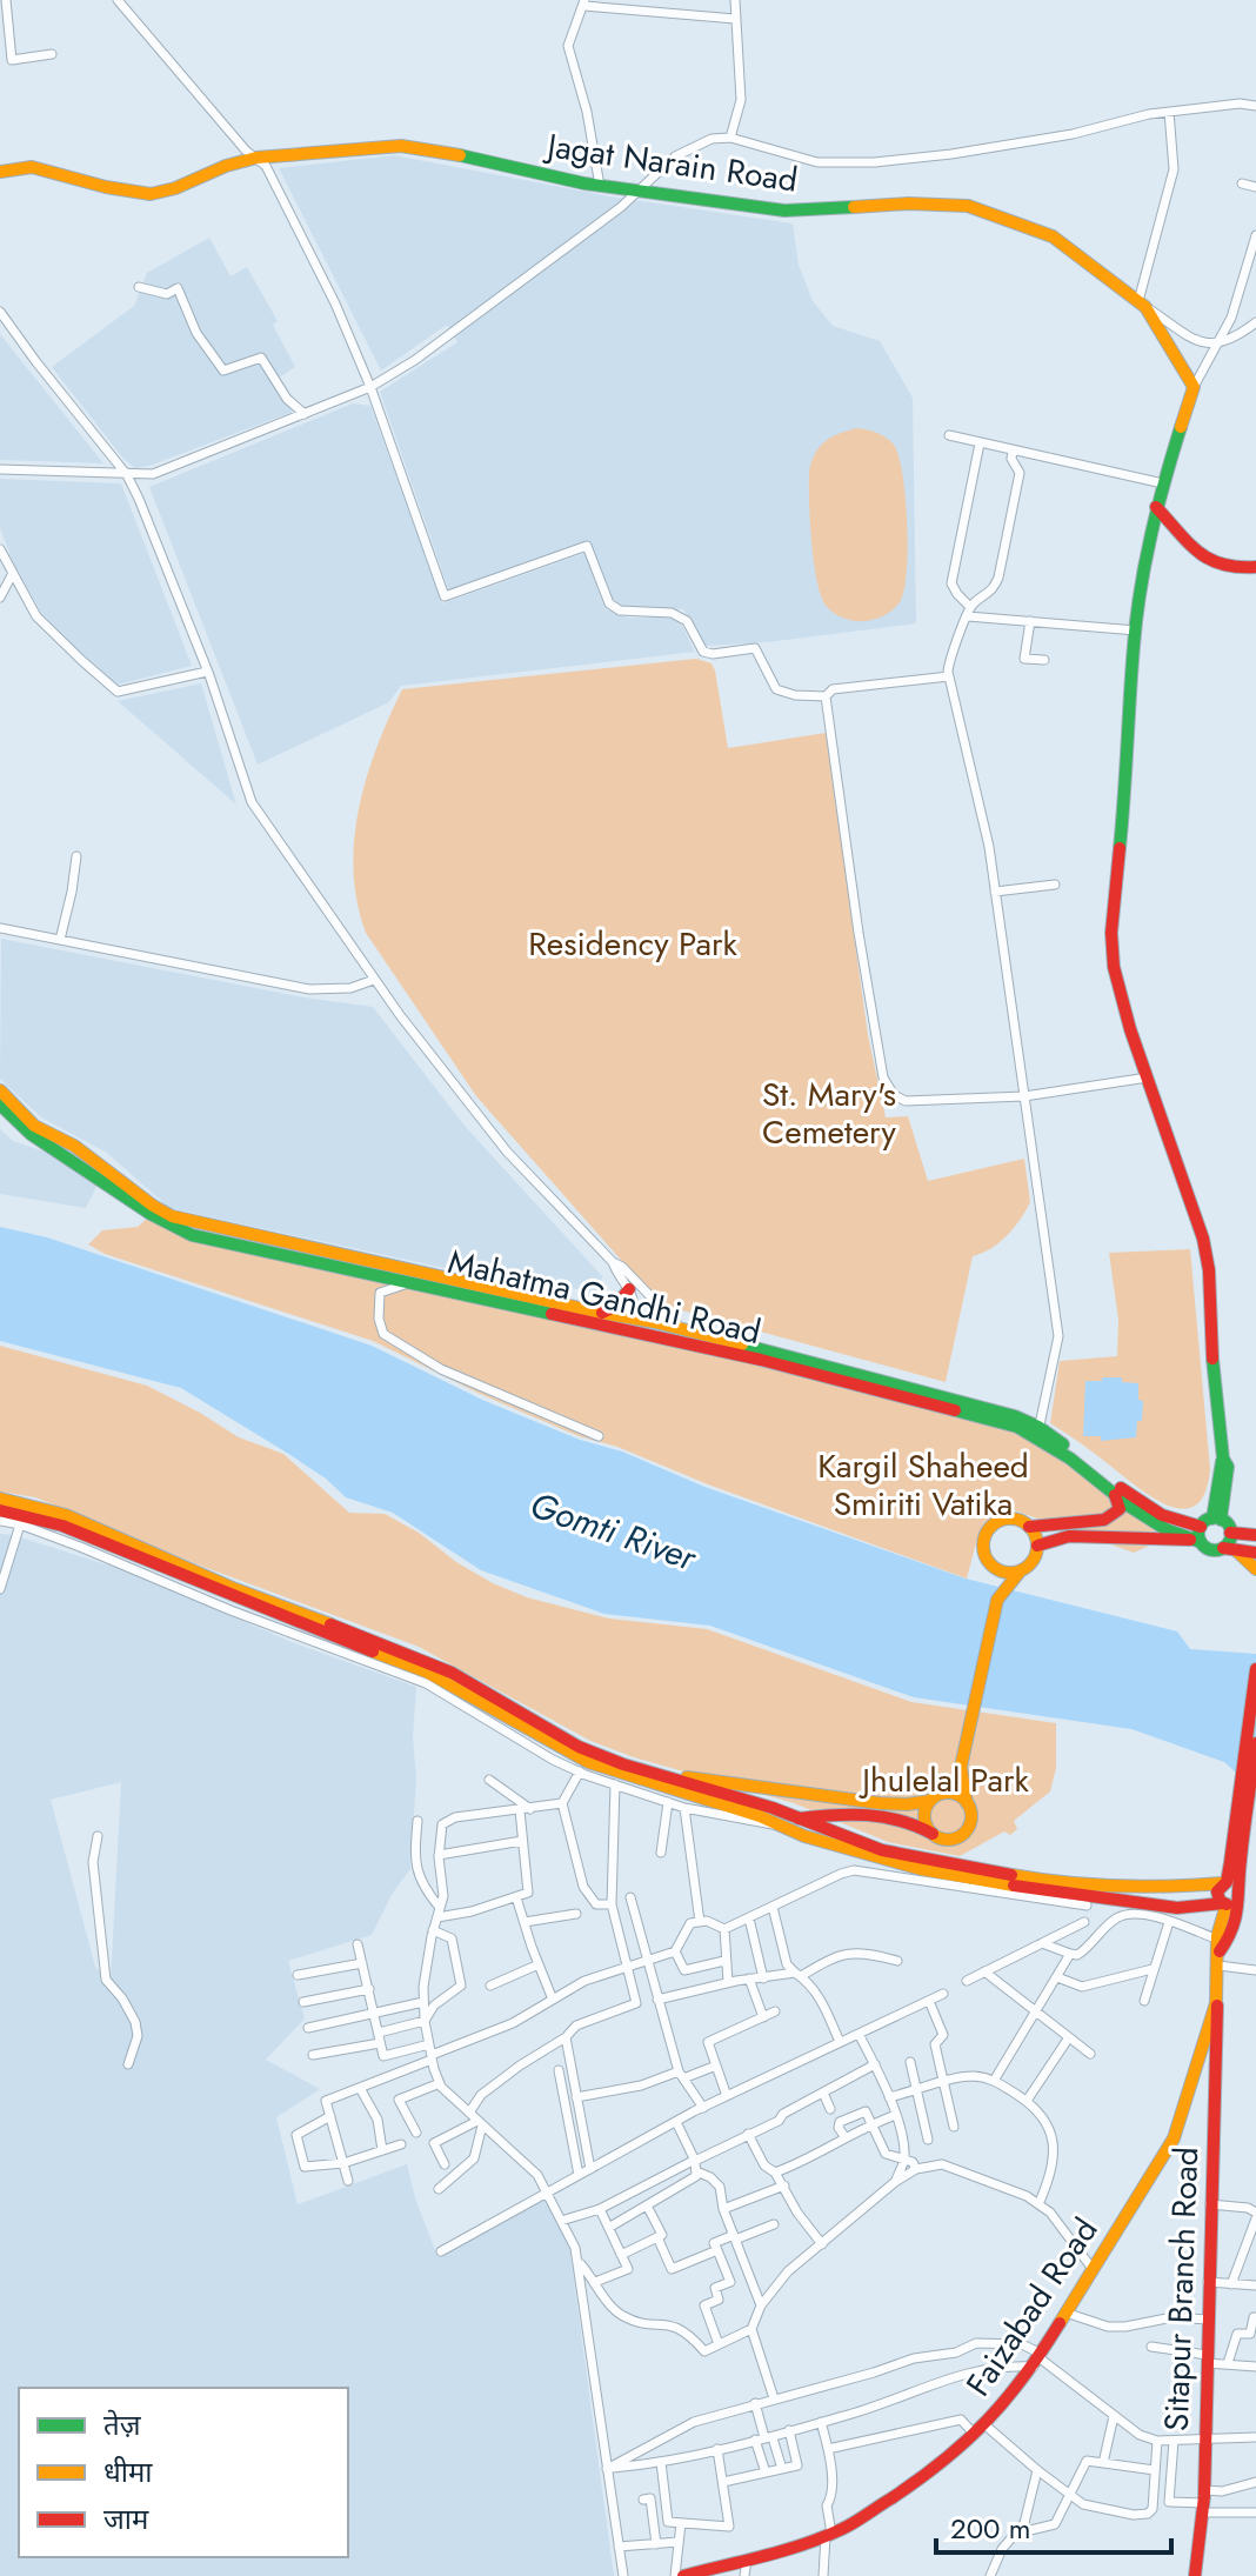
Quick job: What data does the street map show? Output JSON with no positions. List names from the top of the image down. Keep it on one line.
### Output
{"streets":{"street":["Jagat Narain Road","Mahatma Gandhi Road","Sitapur Branch Road","Faizabad Road"]},"crossings":[["Sitapur Branch Road","Faizabad Road"]],"water":["Gomti River"],"parks":["Residency Park","St. Mary's Cemetery","Kargil Shaheed Smiriti Vatika","Jhulelal Park"],"legend":["तेज़","धीमा","जाम"],"scale_bar":"200 m"}
